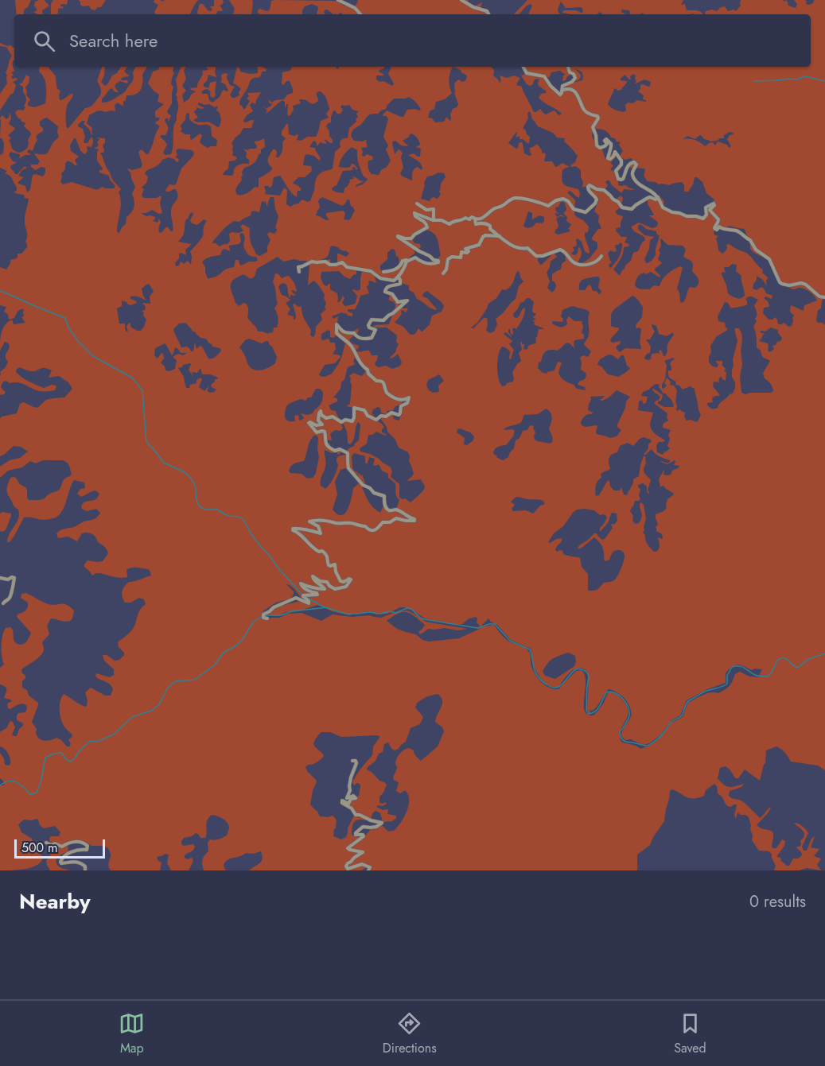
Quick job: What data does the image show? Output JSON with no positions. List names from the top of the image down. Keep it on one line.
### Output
{"scale_bar":"500 m","page":{"search":"Search here","scale":"500 m","heading":["Nearby","0 results"],"nav":["Map","Directions","Saved"]}}
